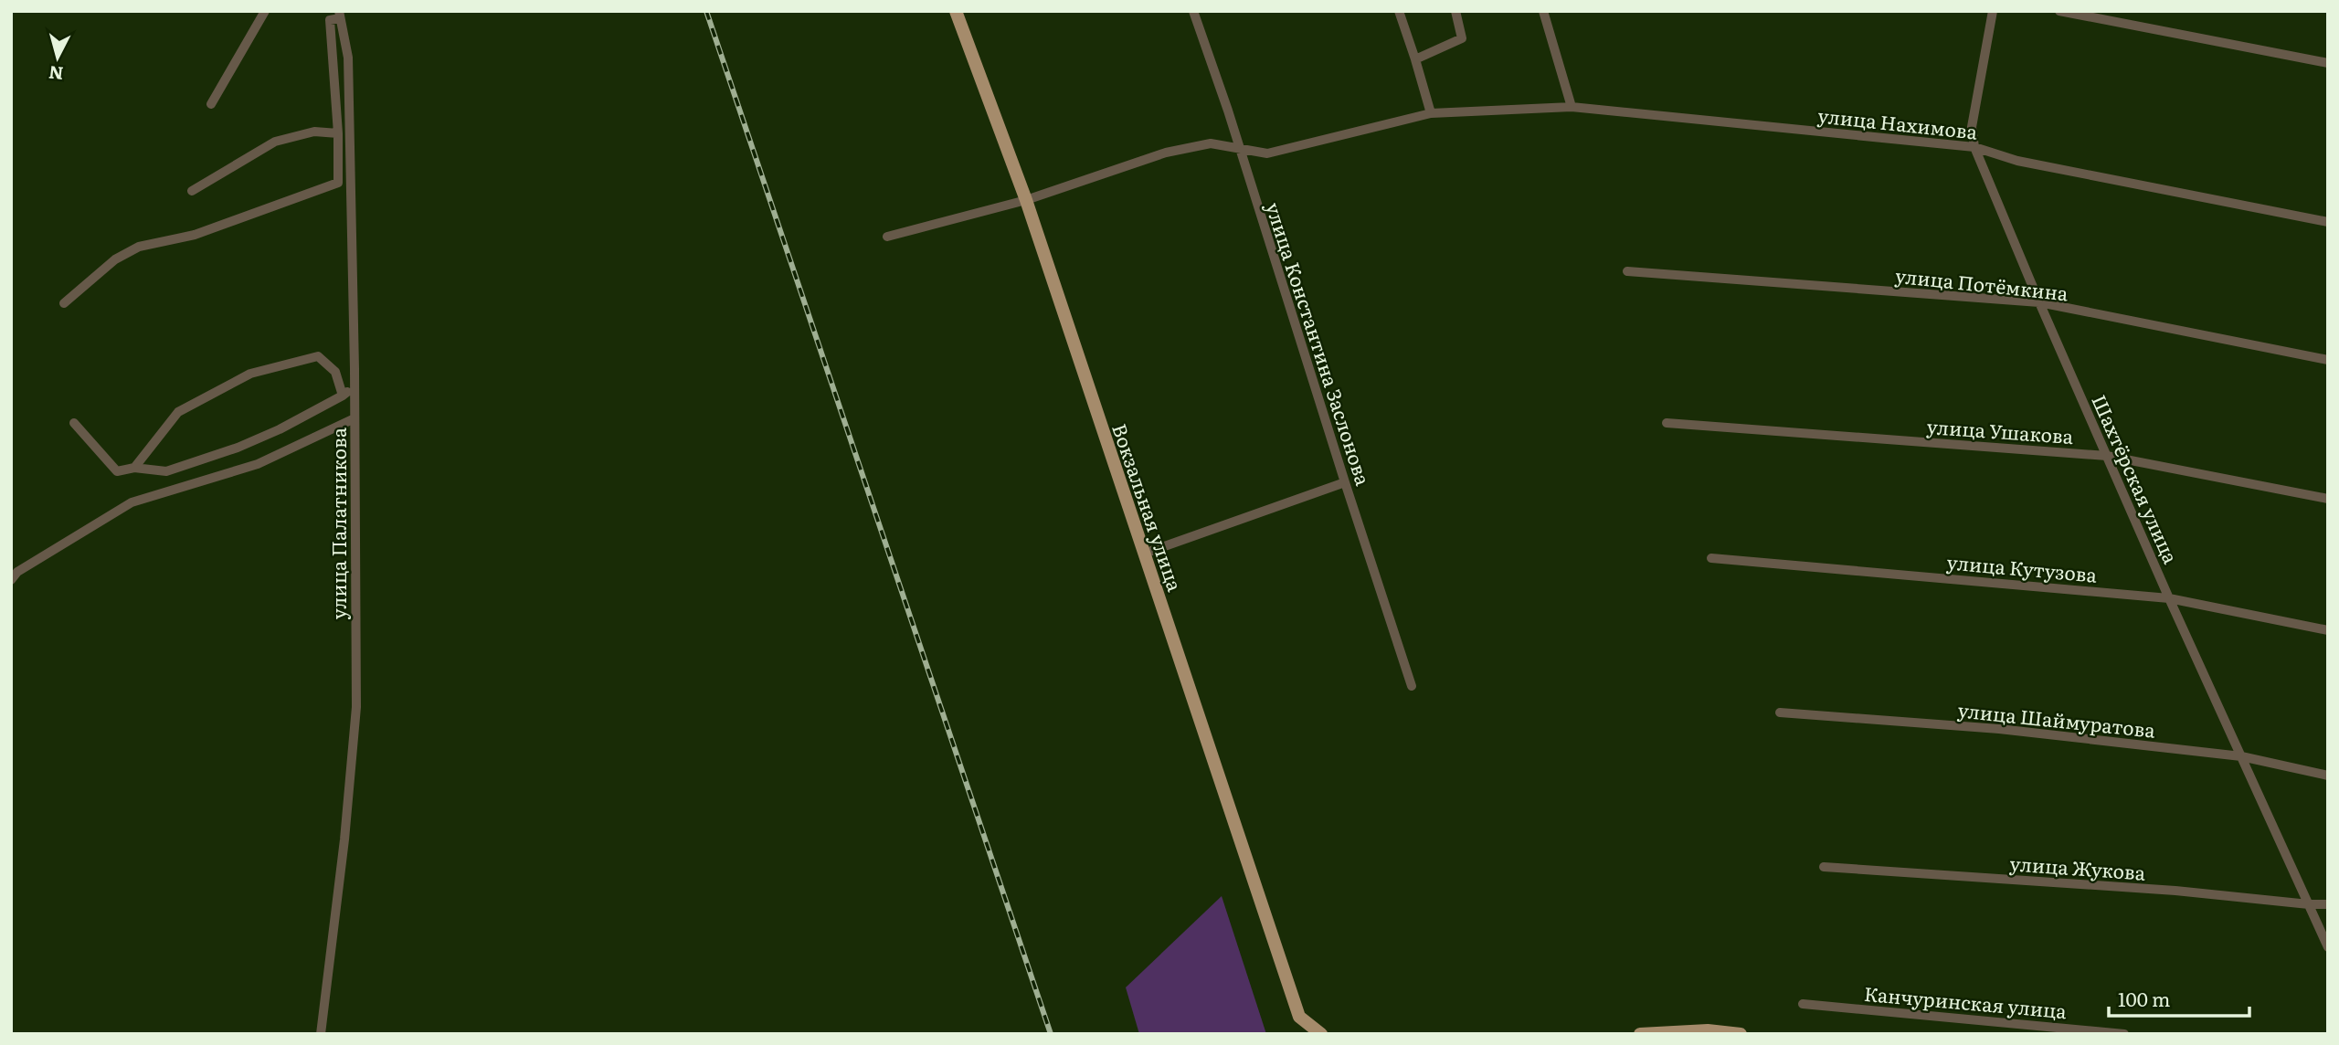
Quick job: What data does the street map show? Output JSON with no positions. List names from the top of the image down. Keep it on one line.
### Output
{"streets":{"main road":["Вокзальная улица"],"street":["улица Нахимова","улица Потёмкина","улица Константина Заслонова","улица Ушакова","Шахтёрская улица","улица Палатникова","улица Кутузова","улица Шаймуратова","улица Жукова","Канчуринская улица"]},"crossings":[["улица Нахимова","улица Константина Заслонова"],["улица Нахимова","Шахтёрская улица"],["улица Нахимова","Вокзальная улица"],["улица Потёмкина","Шахтёрская улица"],["улица Ушакова","Шахтёрская улица"],["Шахтёрская улица","улица Кутузова"],["Шахтёрская улица","улица Шаймуратова"],["Шахтёрская улица","улица Жукова"]],"scale_bar":"100 m","north":"bottom"}
